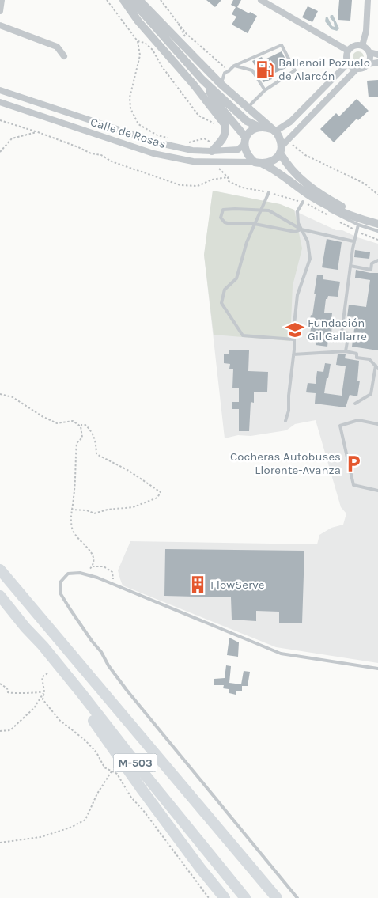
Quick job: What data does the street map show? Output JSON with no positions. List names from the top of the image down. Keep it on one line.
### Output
{"streets":{"highway":["M-503"],"street":["Calle de Rosas"]},"places":{"fuel station":["Ballenoil Pozuelo de Alarcón"],"school or university":["Fundación Gil Gallarre"],"parking":["Cocheras Autobuses Llorente-Avanza"],"building":["FlowServe"]}}
